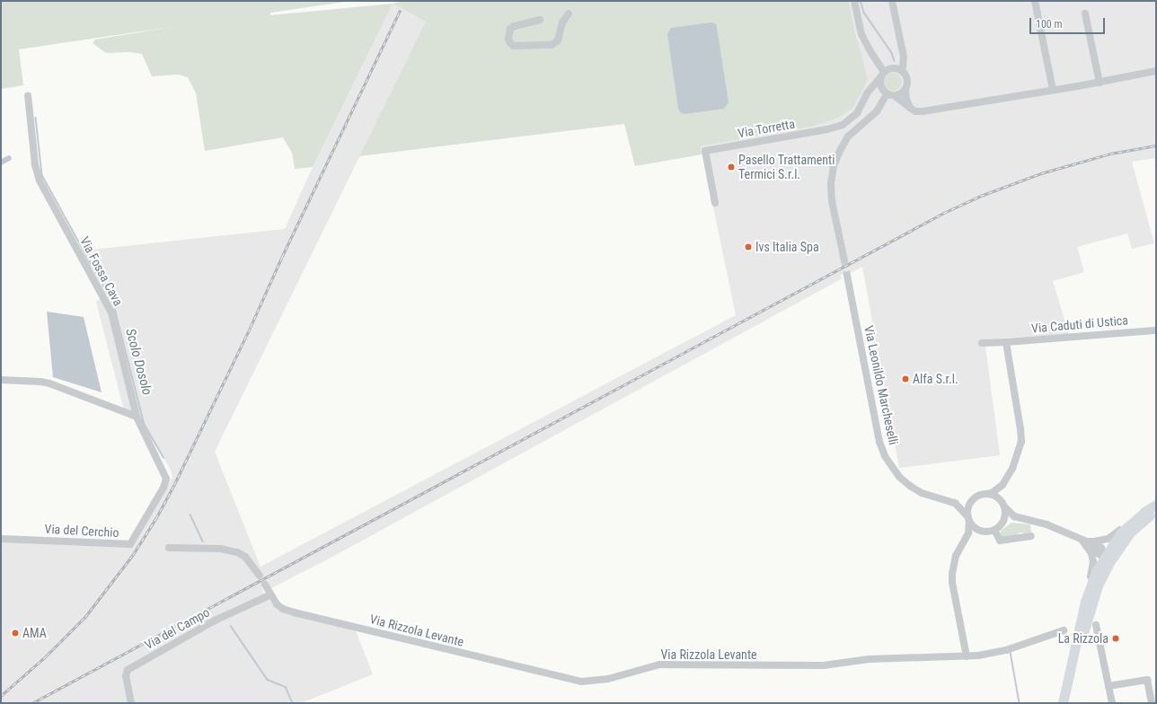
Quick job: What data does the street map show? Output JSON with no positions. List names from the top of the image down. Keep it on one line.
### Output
{"streets":{"street":["Via Torretta","Via Fossa Cava","Via Caduti di Ustica","Via Leonildo Marcheselli","Via del Cerchio","Via del Campo","Via Rizzola Levante"]},"crossings":[["Via Fossa Cava","Via del Cerchio"],["Via del Campo","Via Rizzola Levante"]],"water":["Scolo Dosolo"],"places":["Pasello Trattamenti Termici S.r.l.","Ivs Italia Spa","Alfa S.r.l.","AMA","La Rizzola"],"scale_bar":"100 m"}
